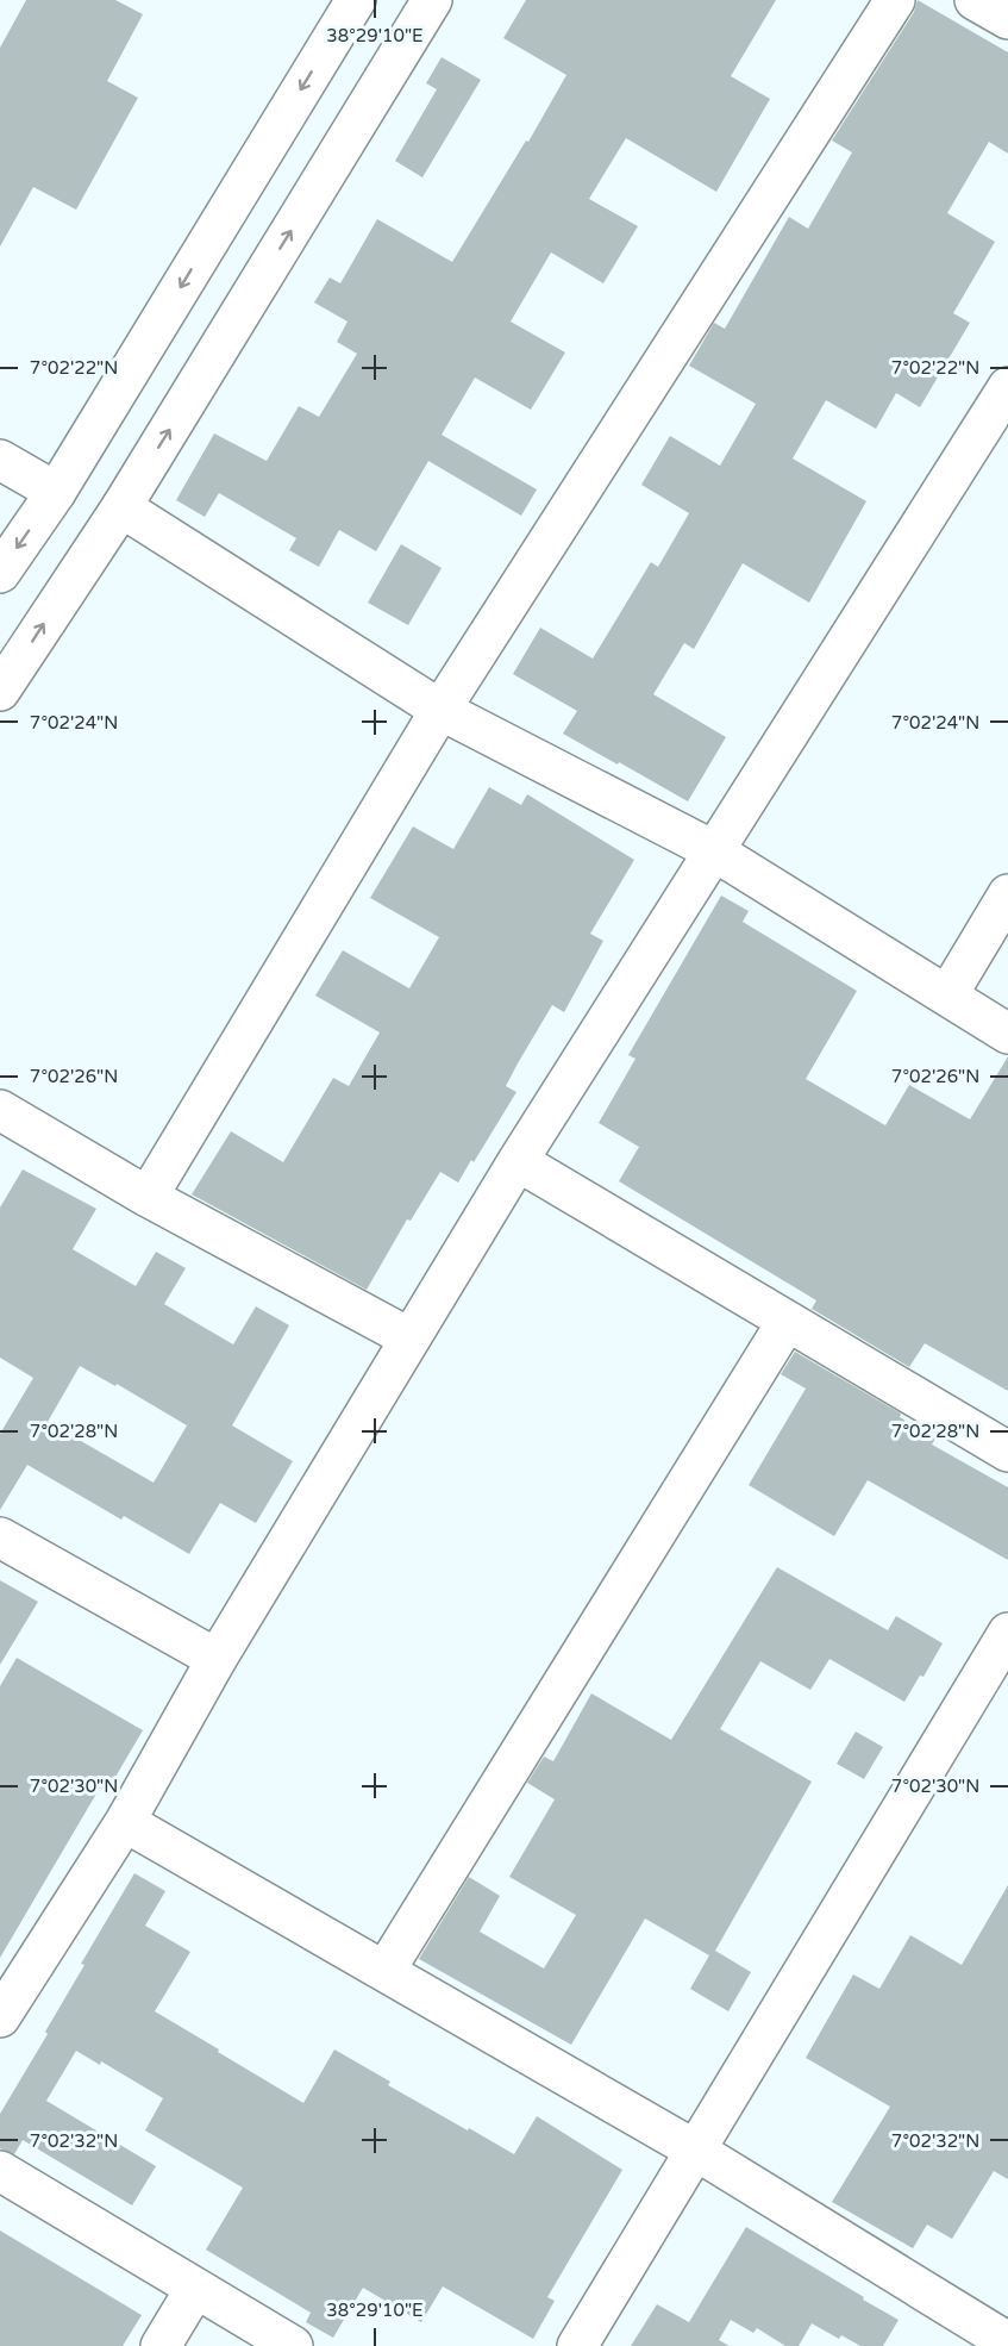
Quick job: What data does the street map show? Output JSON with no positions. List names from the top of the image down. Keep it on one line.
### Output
{"coordinates":["38°29'10\"E","7°02'22\"N","7°02'24\"N","7°02'26\"N","7°02'28\"N","7°02'30\"N","7°02'32\"N"]}
